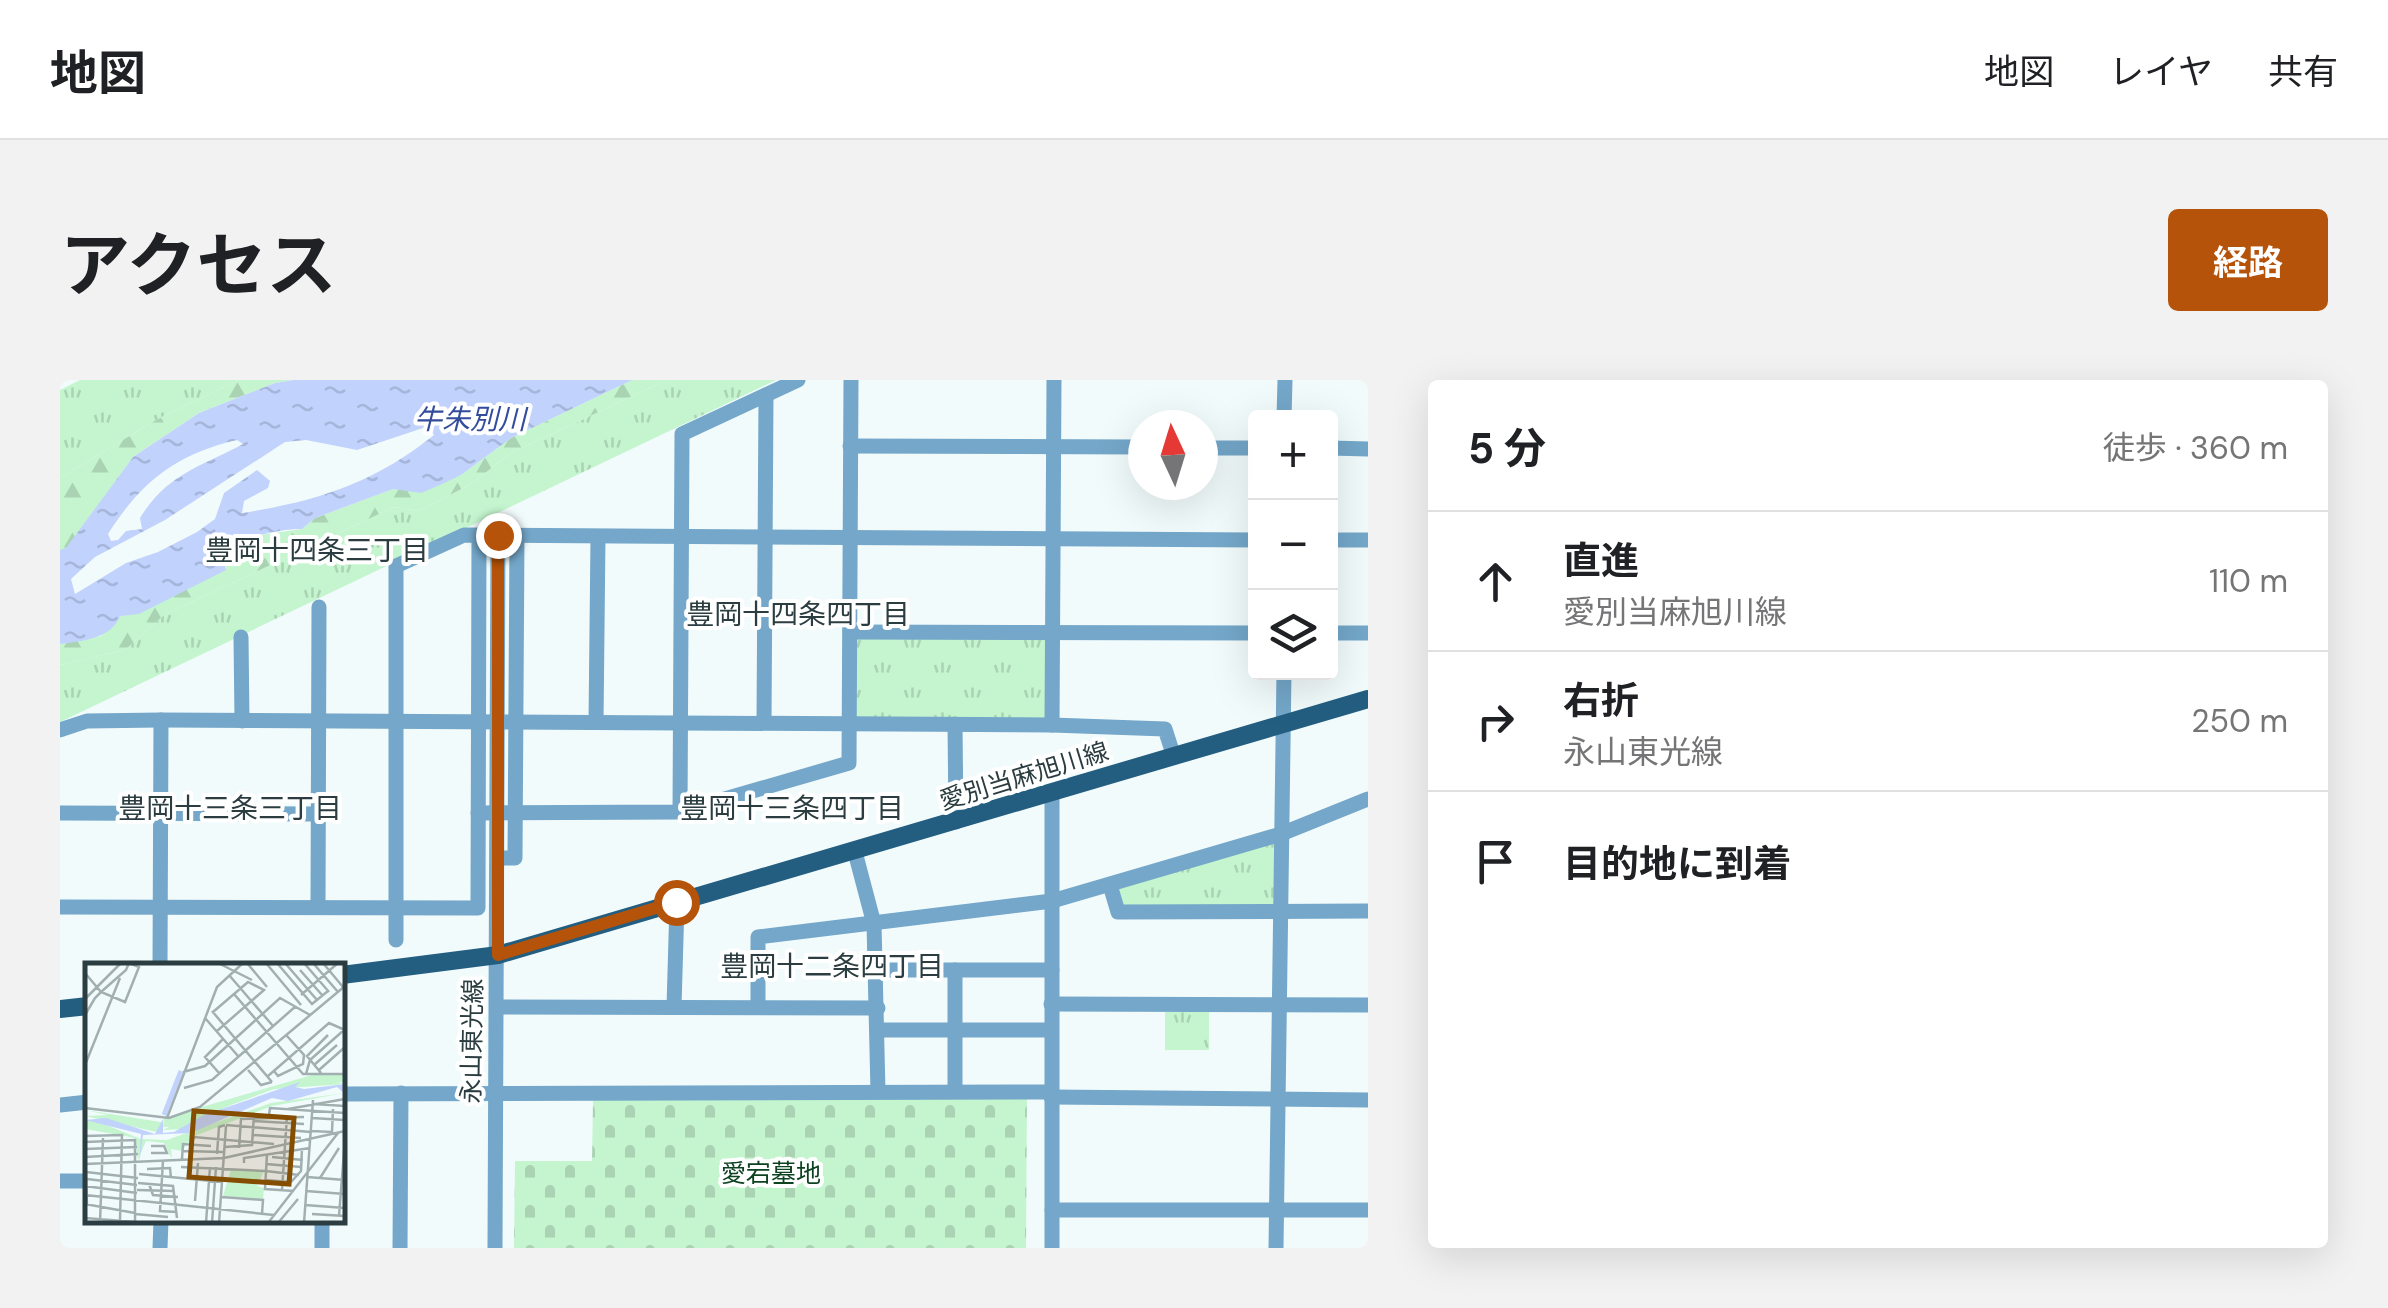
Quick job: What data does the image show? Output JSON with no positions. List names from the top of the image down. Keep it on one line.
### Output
{"streets":{"main road":["愛別当麻旭川線"],"street":["永山東光線"]},"crossings":[["愛別当麻旭川線","永山東光線"]],"districts":["豊岡十四条三丁目","豊岡十四条四丁目","豊岡十三条三丁目","豊岡十三条四丁目","豊岡十二条四丁目"],"water":["牛朱別川"],"parks":["愛宕墓地"],"north":"top","page":{"header":"地図","nav":["地図","レイヤ","共有"],"title":"アクセス","buttons":"経路","heading":["5 分","徒歩 · 360 m"],"map_buttons":["+","−"],"list":[["直進","愛別当麻旭川線","110 m"],["右折","永山東光線","250 m"],"目的地に到着"]}}
